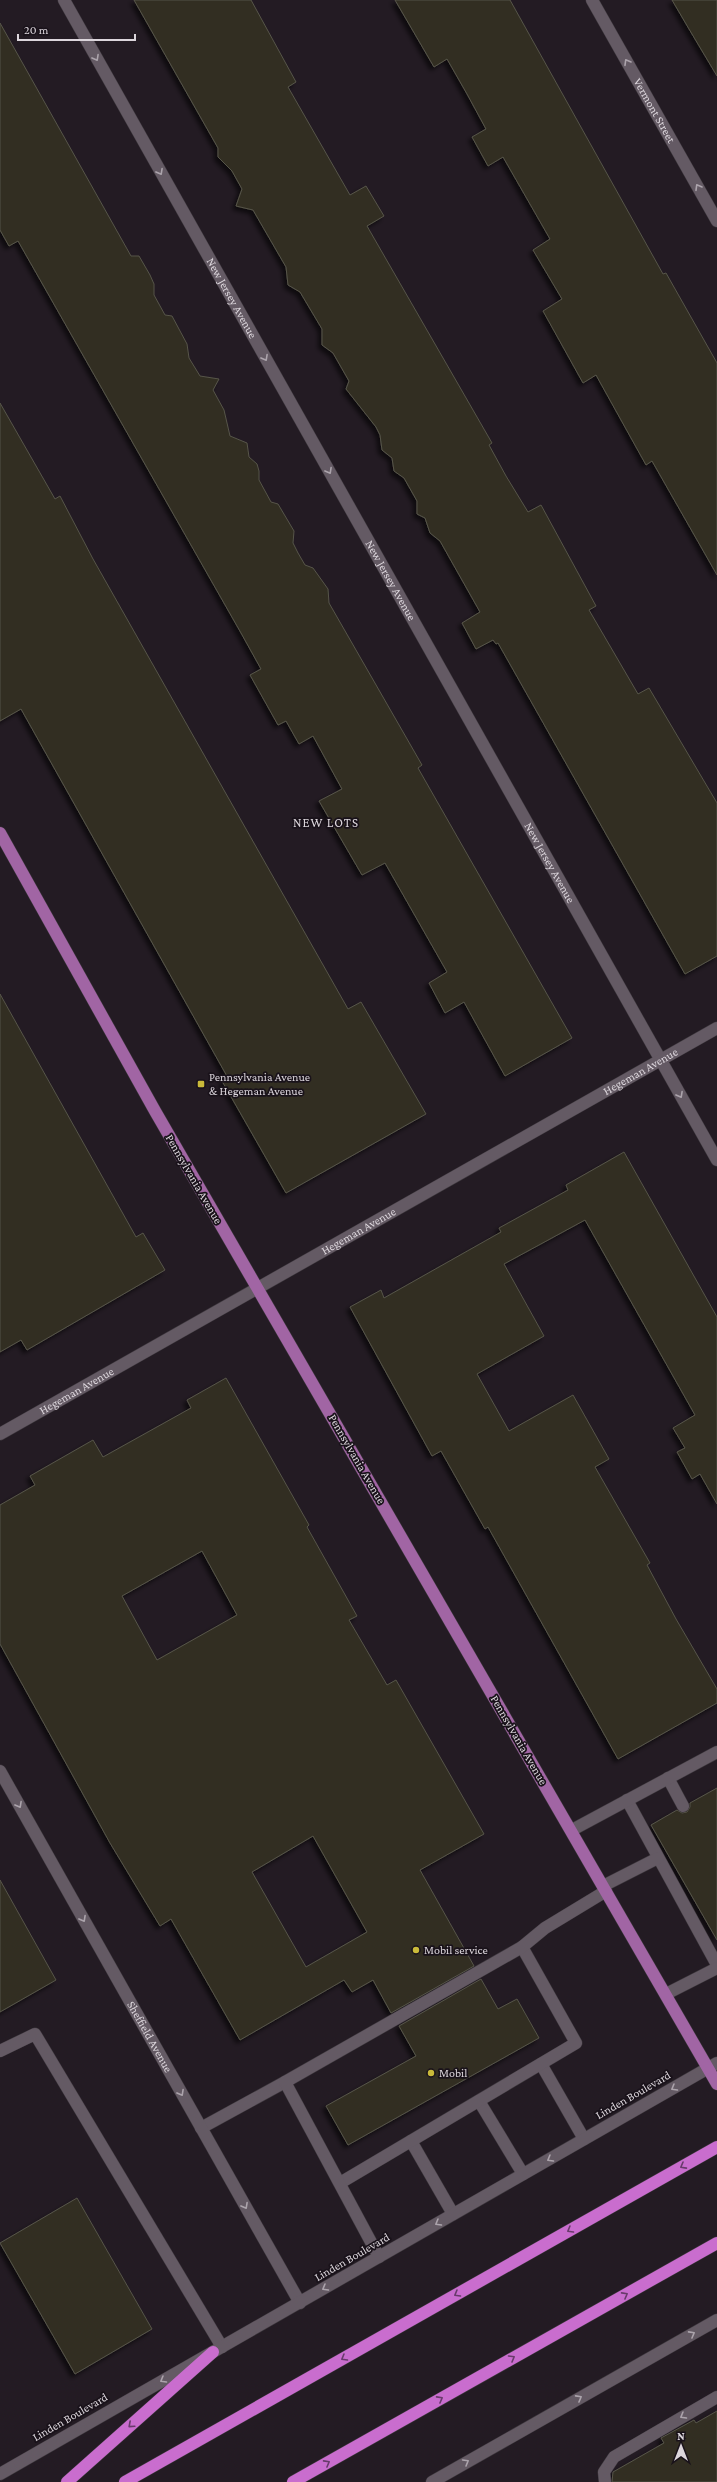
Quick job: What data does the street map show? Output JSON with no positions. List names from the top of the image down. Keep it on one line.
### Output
{"streets":{"main road":["Pennsylvania Avenue"],"street":["Vermont Street","New Jersey Avenue","Hegeman Avenue","Sheffield Avenue","Linden Boulevard"]},"crossings":[["New Jersey Avenue","Hegeman Avenue"],["Hegeman Avenue","Pennsylvania Avenue"],["Pennsylvania Avenue","Linden Boulevard"],["Sheffield Avenue","Linden Boulevard"]],"one_way":["Vermont Street","New Jersey Avenue","Linden Boulevard"],"districts":["NEW LOTS"],"places":{"transit":["Pennsylvania Avenue & Hegeman Avenue"],"other":["Mobil service","Mobil"]},"scale_bar":"20 m","north":"top"}
